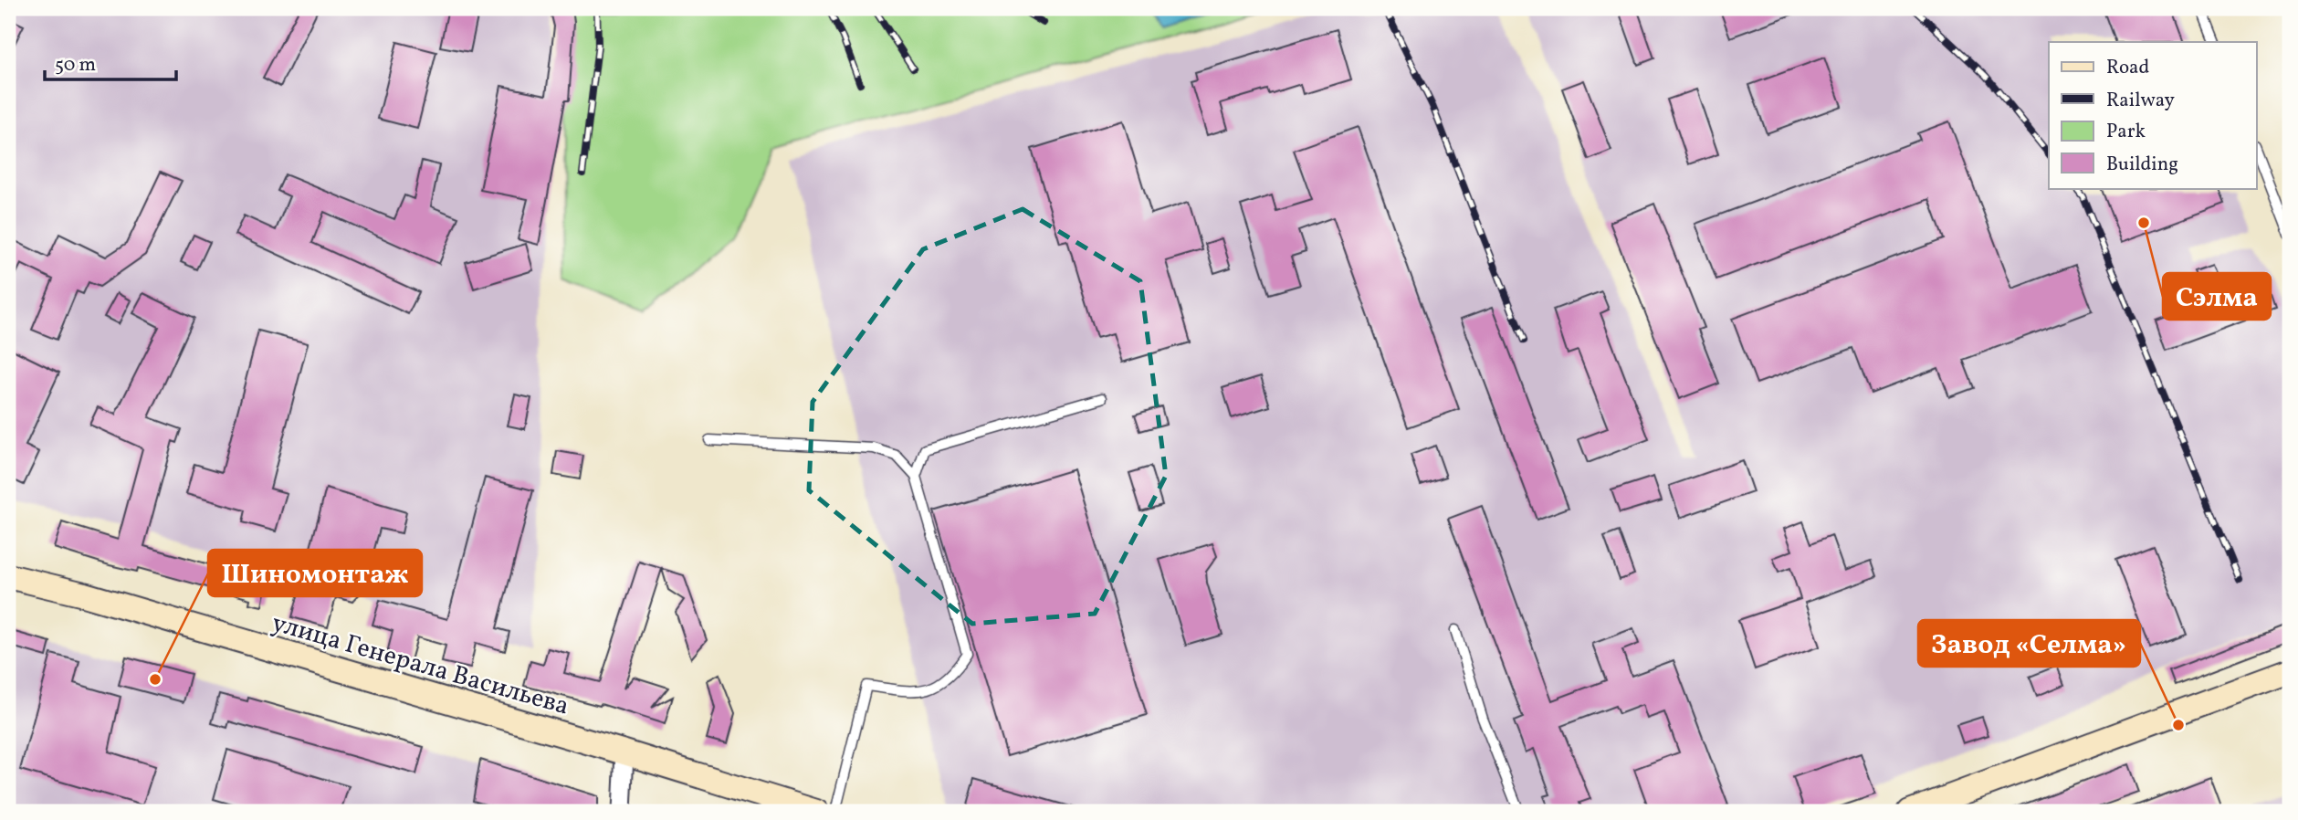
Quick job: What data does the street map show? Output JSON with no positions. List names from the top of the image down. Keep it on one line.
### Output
{"streets":{"main road":["улица Генерала Васильева"]},"places":["Сэлма","Шиномонтаж","Завод «Селма»"],"legend":["Road","Railway","Park","Building"],"scale_bar":"50 m"}
